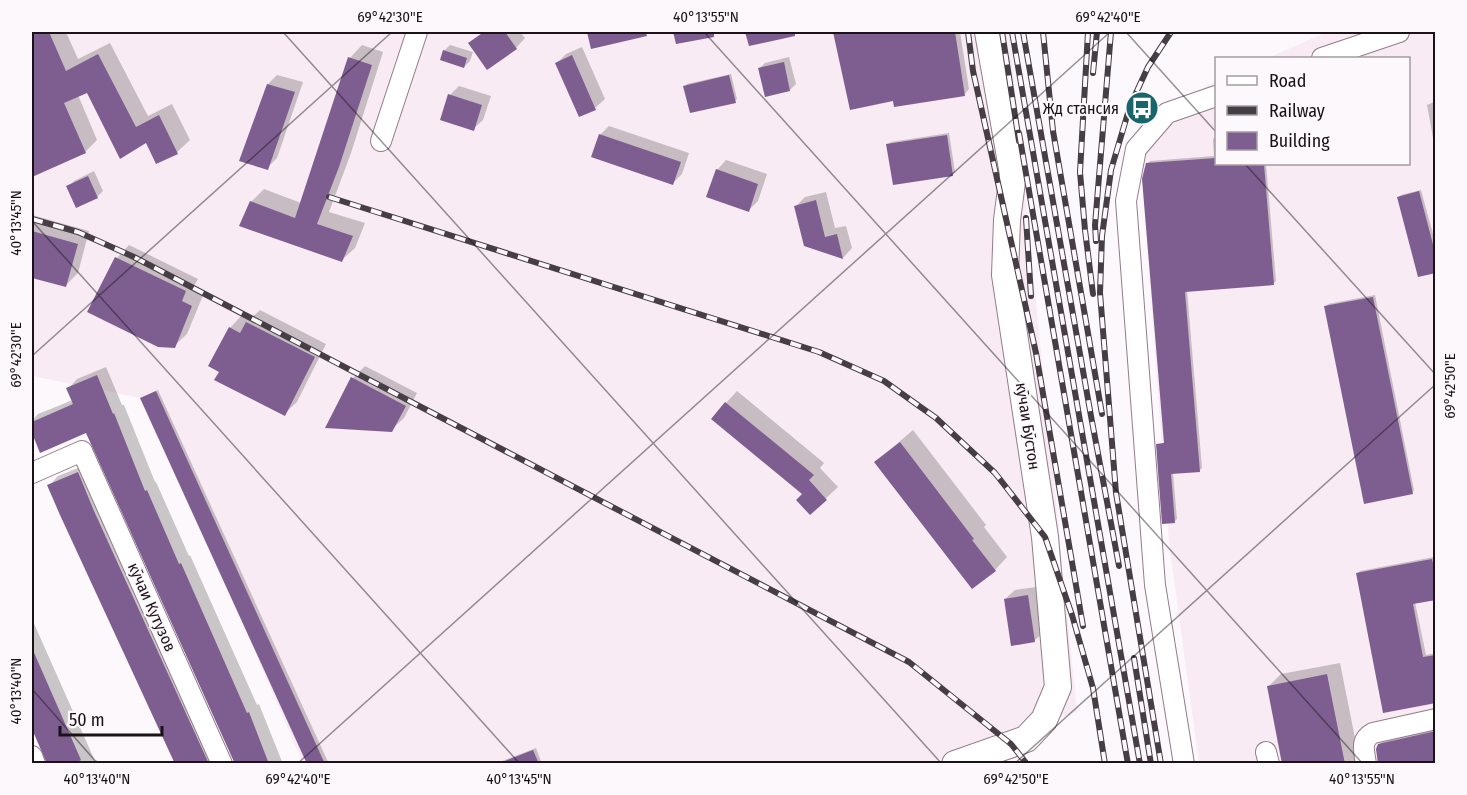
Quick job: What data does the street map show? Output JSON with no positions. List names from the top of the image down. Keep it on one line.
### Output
{"streets":{"main road":["кӯчаи Бӯстон"],"street":["кӯчаи Кутузов"]},"places":{"bus stop":["Жд стансия"]},"legend":["Road","Railway","Building"],"scale_bar":"50 m","coordinates":["69°42'30\"E","40°13'55\"N","69°42'40\"E","40°13'45\"N","69°42'50\"E","40°13'40\"N"]}
